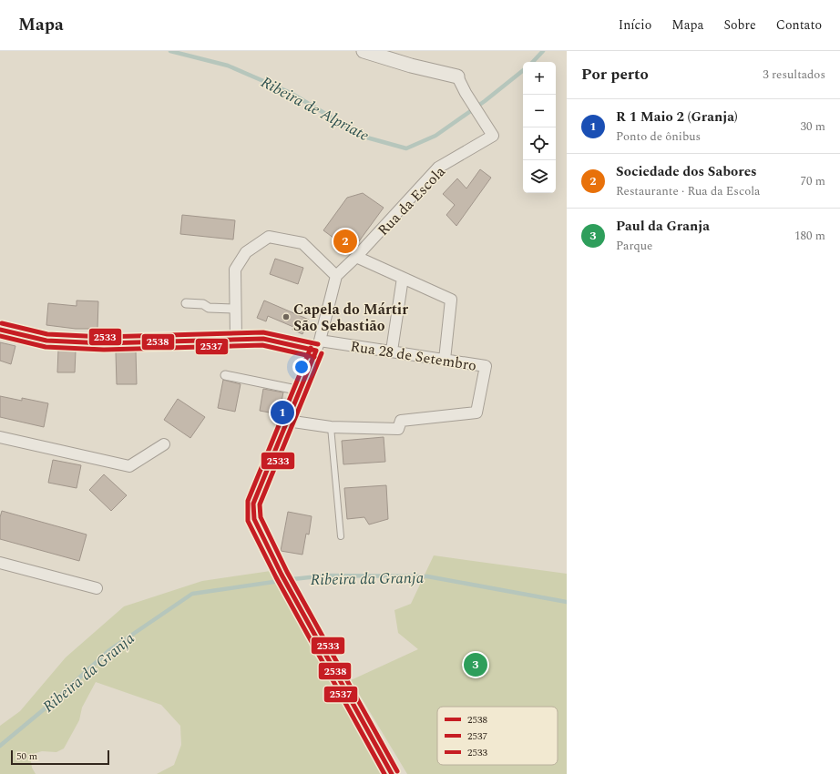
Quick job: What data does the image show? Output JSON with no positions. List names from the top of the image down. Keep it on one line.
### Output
{"streets":{"street":["Rua da Escola","Rua 28 de Setembro"]},"crossings":[["Rua da Escola","Rua 28 de Setembro"]],"water":["Ribeira de Alpriate","Ribeira da Granja"],"places":["Capela do Mártir São Sebastião"],"lines":["transit line 2533","transit line 2538","transit line 2537"],"legend":["2538","2537","2533"],"scale_bar":"50 m","page":{"header":"Mapa","nav":["Início","Mapa","Sobre","Contato"],"heading":["Por perto","3 resultados"],"map_buttons":["+","−"],"list":[{"mark":"1","name":"R 1 Maio 2 (Granja)","note":"Ponto de ônibus","value":"30 m"},{"mark":"2","name":"Sociedade dos Sabores","note":"Restaurante · Rua da Escola","value":"70 m"},{"mark":"3","name":"Paul da Granja","note":"Parque","value":"180 m"}],"pins":["2","1","3"],"scale":"50 m"}}
